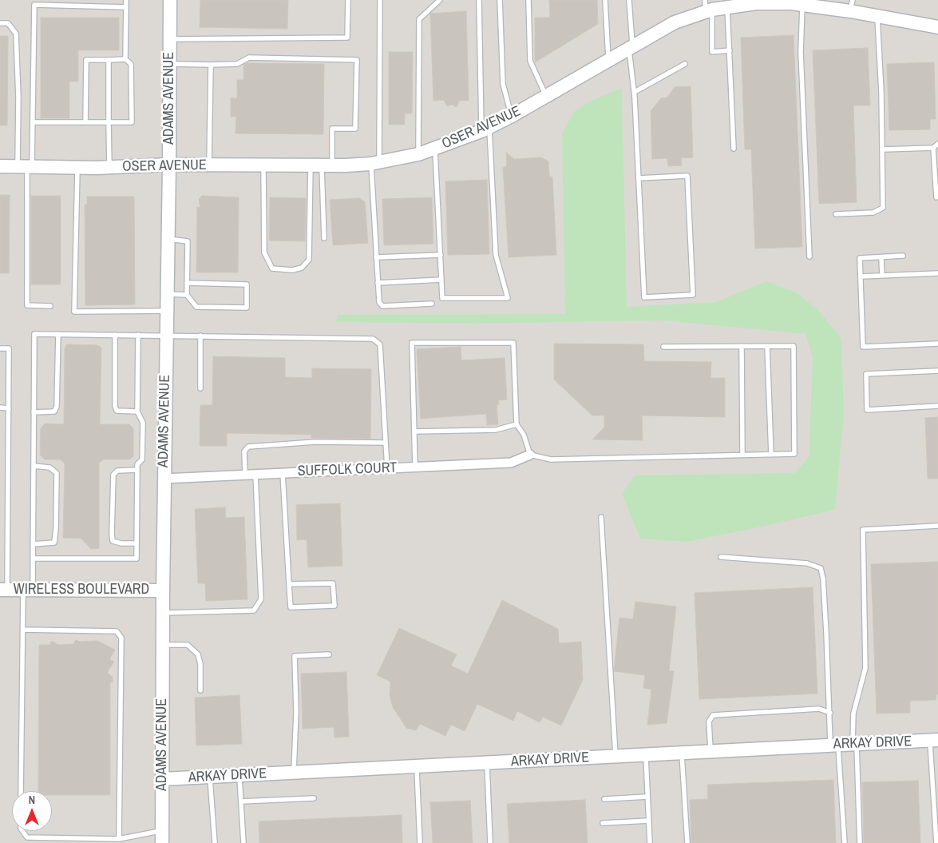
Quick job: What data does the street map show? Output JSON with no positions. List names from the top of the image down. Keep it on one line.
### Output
{"streets":{"street":["ADAMS AVENUE","OSER AVENUE","SUFFOLK COURT","WIRELESS BOULEVARD","ARKAY DRIVE"]},"crossings":[["ADAMS AVENUE","OSER AVENUE"],["ADAMS AVENUE","SUFFOLK COURT"],["ADAMS AVENUE","WIRELESS BOULEVARD"],["ADAMS AVENUE","ARKAY DRIVE"]],"north":"top"}
